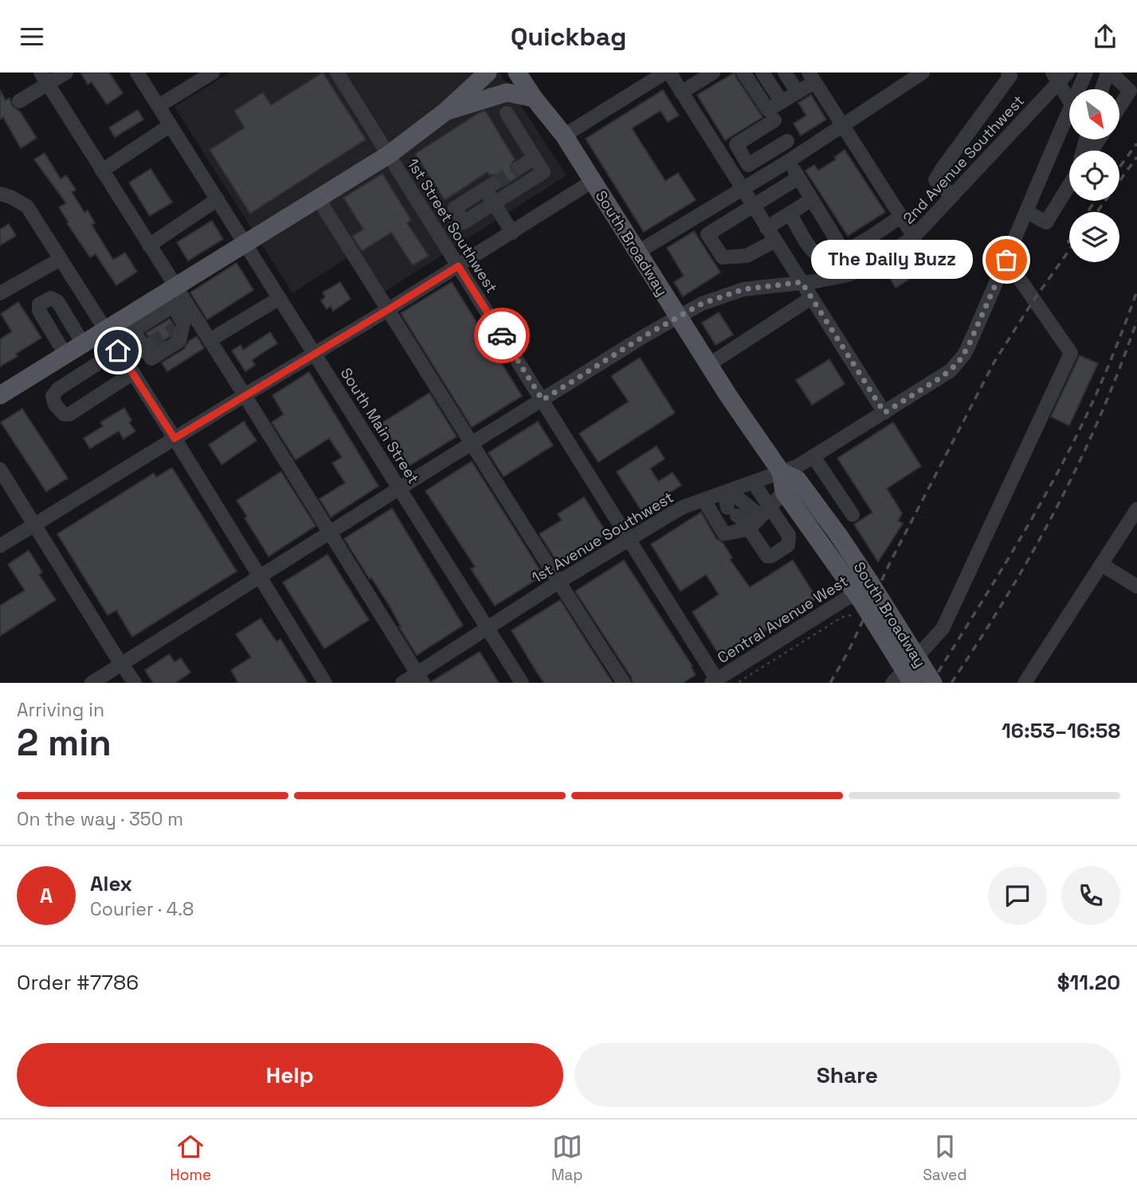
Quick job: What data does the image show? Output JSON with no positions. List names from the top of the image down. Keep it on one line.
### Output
{"streets":{"main road":["South Broadway"],"street":["2nd Avenue Southwest","1st Street Southwest","South Main Street","1st Avenue Southwest","Central Avenue West"]},"crossings":[["2nd Avenue Southwest","1st Street Southwest"],["2nd Avenue Southwest","South Broadway"],["2nd Avenue Southwest","South Main Street"],["1st Street Southwest","1st Avenue Southwest"],["1st Street Southwest","Central Avenue West"],["South Broadway","1st Avenue Southwest"],["South Broadway","Central Avenue West"],["South Main Street","1st Avenue Southwest"]],"places":["The Daily Buzz"],"north":"bottom right","page":{"header":"Quickbag","bubble":"The Daily Buzz","heading":["2 min","Arriving in","16:53–16:58"],"panel":["Alex","Courier · 4.8","Order #7786","$11.20"],"bar":"On the way · 350 m","round":"A","buttons":["Help","Share"],"tabs":["Home","Map","Saved"]}}
